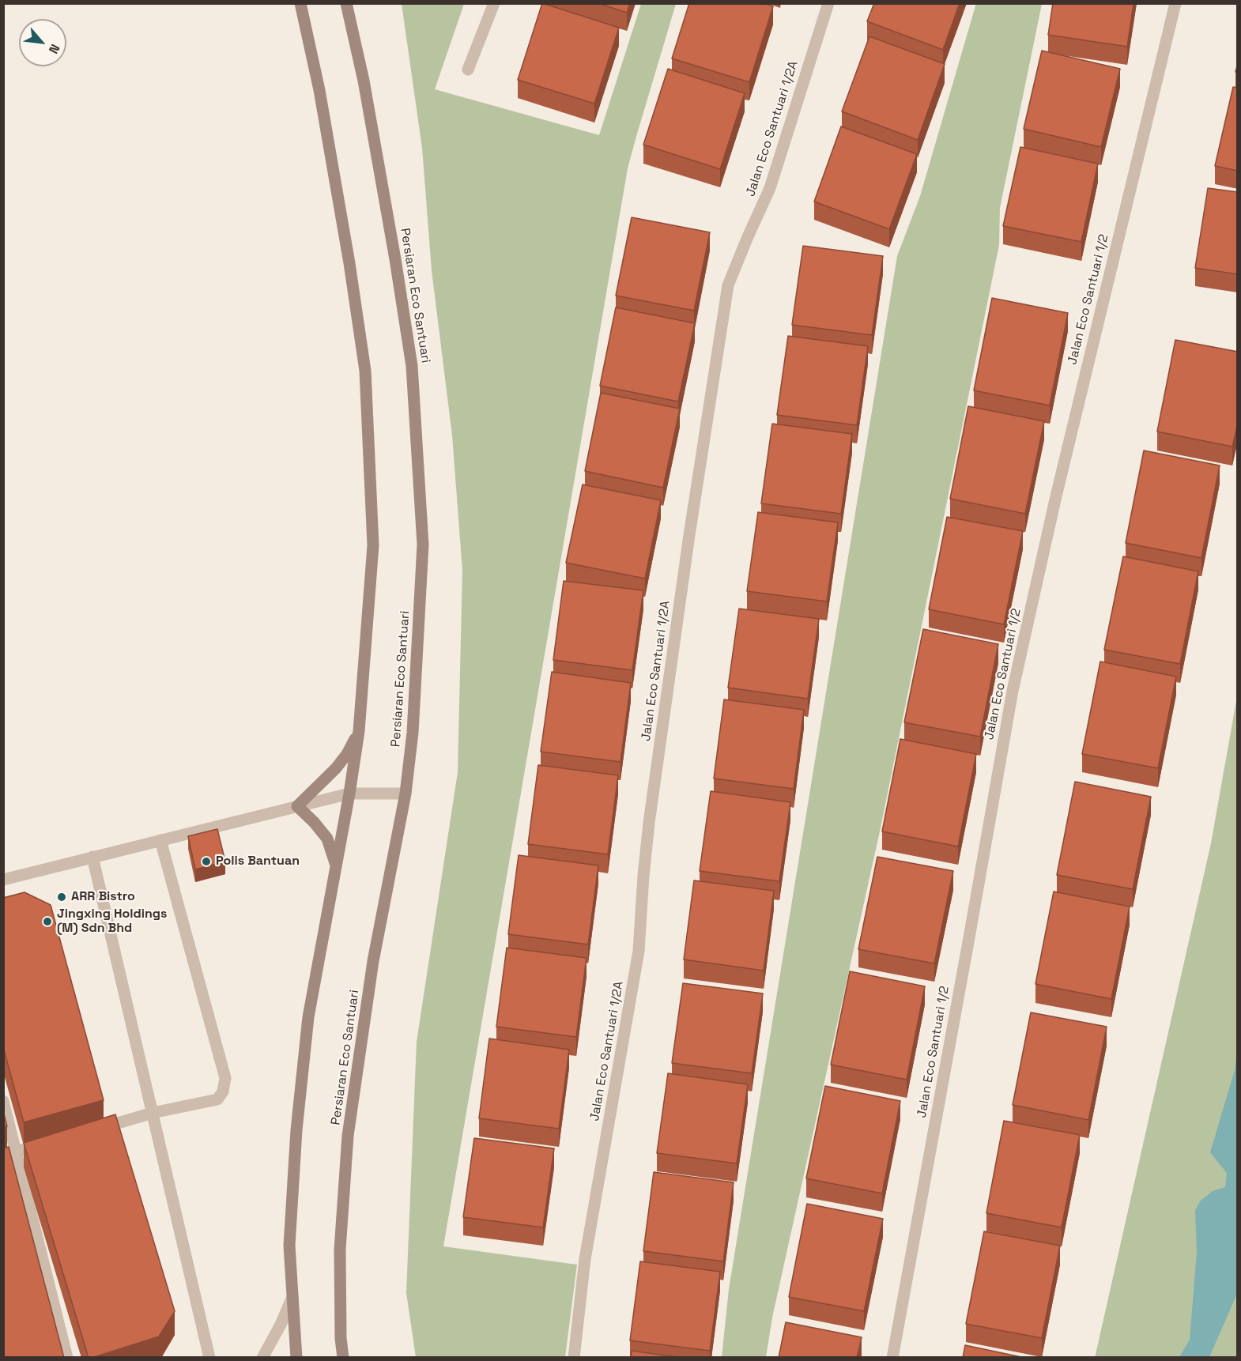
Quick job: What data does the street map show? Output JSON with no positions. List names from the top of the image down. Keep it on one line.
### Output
{"streets":{"street":["Jalan Eco Santuari 1/2A","Persiaran Eco Santuari","Jalan Eco Santuari 1/2"]},"places":["Polis Bantuan","ARR Bistro","Jingxing Holdings (M) Sdn Bhd"],"north":"bottom right"}
